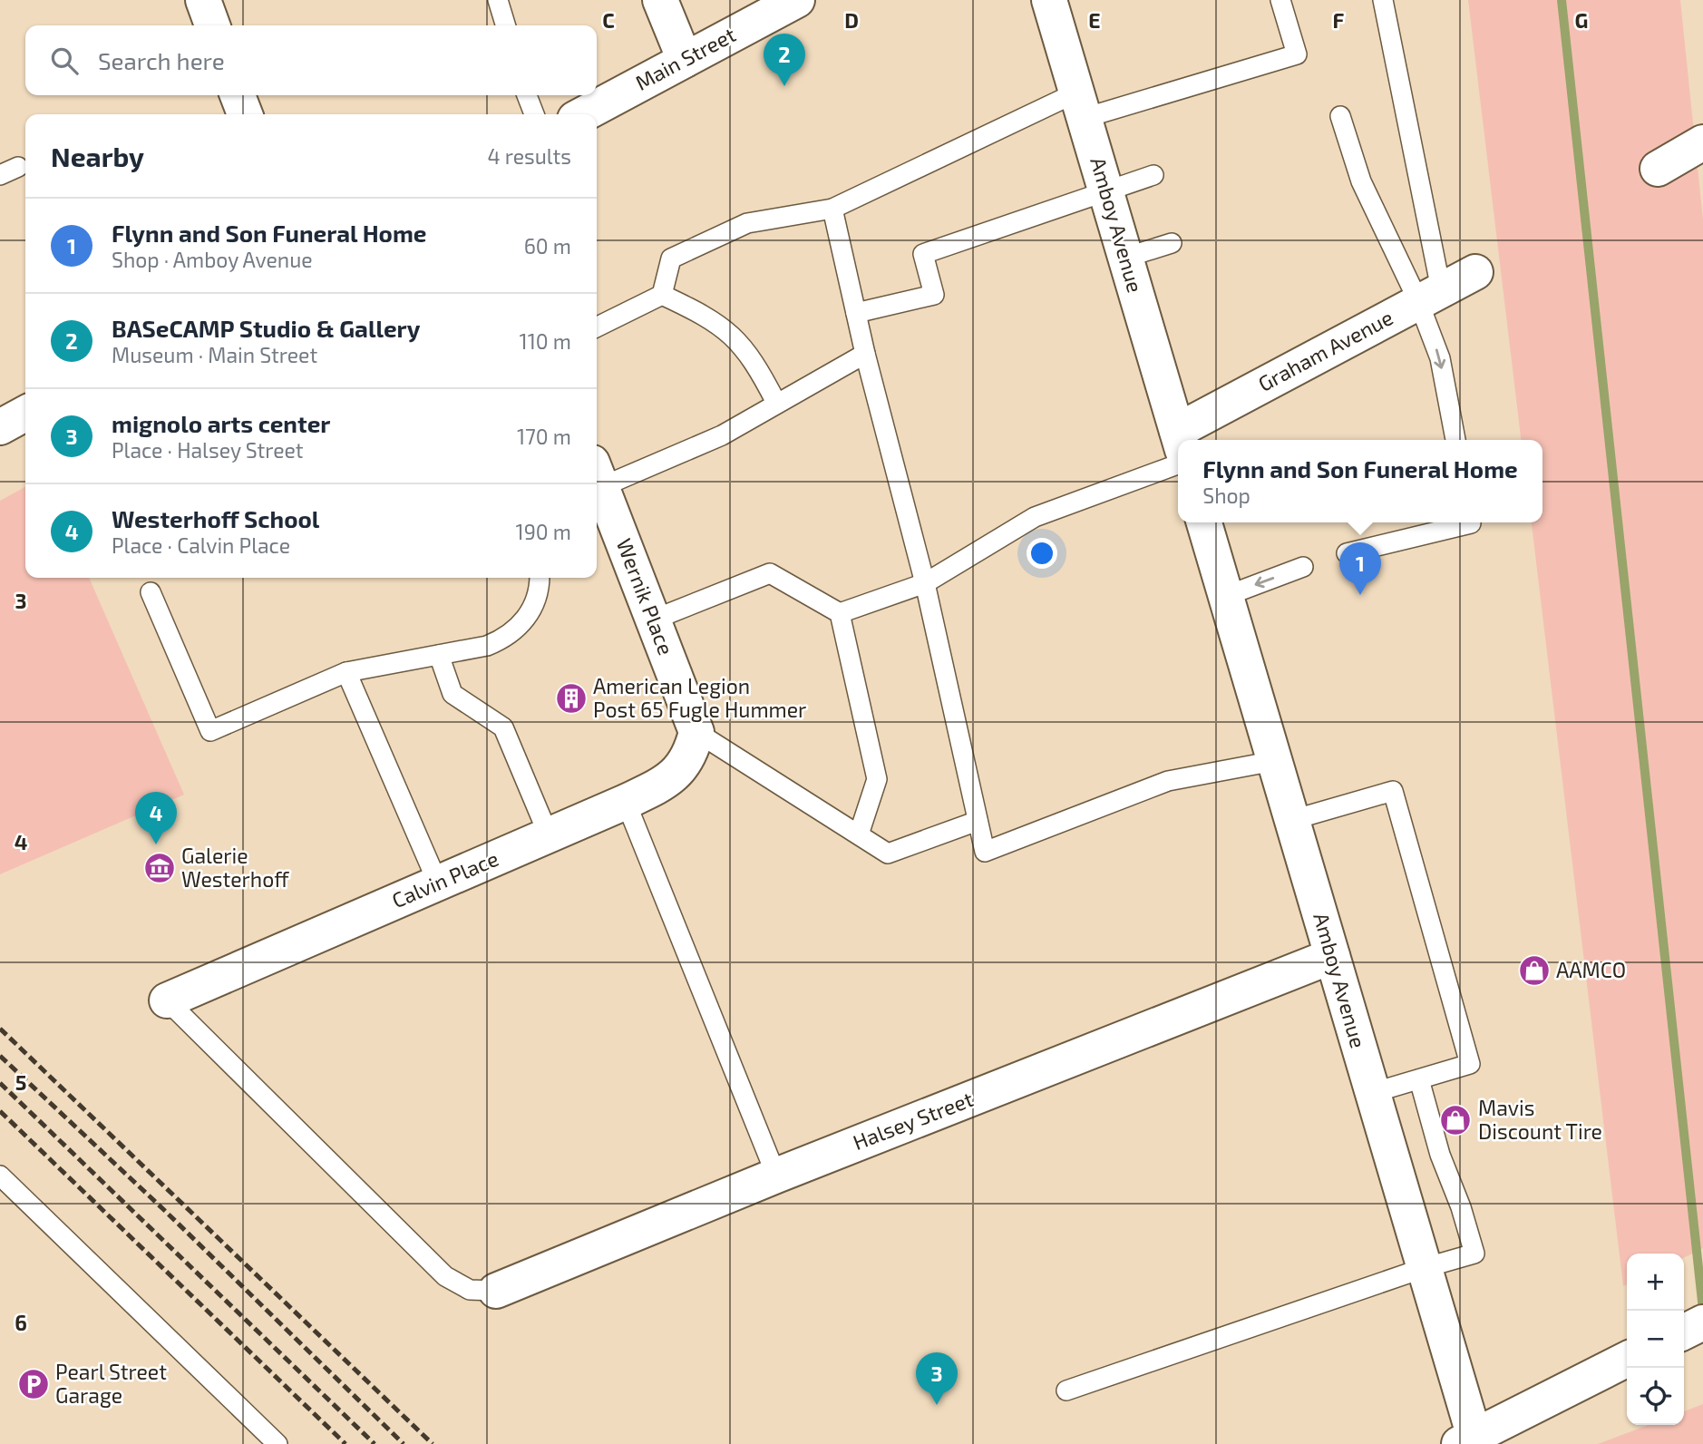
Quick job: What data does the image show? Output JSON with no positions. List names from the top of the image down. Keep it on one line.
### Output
{"streets":{"street":["Main Street","Amboy Avenue","Graham Avenue","Wernik Place","Calvin Place","Halsey Street"]},"crossings":[["Amboy Avenue","Halsey Street"],["Wernik Place","Calvin Place"]],"places":{"building":["American Legion Post 65 Fugle Hummer"],"museum":["Galerie Westerhoff"],"shop":["AAMCO","Mavis Discount Tire"],"parking":["Pearl Street Garage"]},"page":{"search":"Search here","pins":["2","1","4","3"],"heading":["Nearby","4 results"],"list":[{"mark":"1","name":"Flynn and Son Funeral Home","note":"Shop · Amboy Avenue","value":"60 m"},{"mark":"2","name":"BASeCAMP Studio & Gallery","note":"Museum · Main Street","value":"110 m"},{"mark":"3","name":"mignolo arts center","note":"Place · Halsey Street","value":"170 m"},{"mark":"4","name":"Westerhoff School","note":"Place · Calvin Place","value":"190 m"}],"popup":["Flynn and Son Funeral Home","Shop"],"map_buttons":["+","−"]},"grid":{"columns":["C","D","E","F","G"],"rows":["3","4","5","6"]}}
